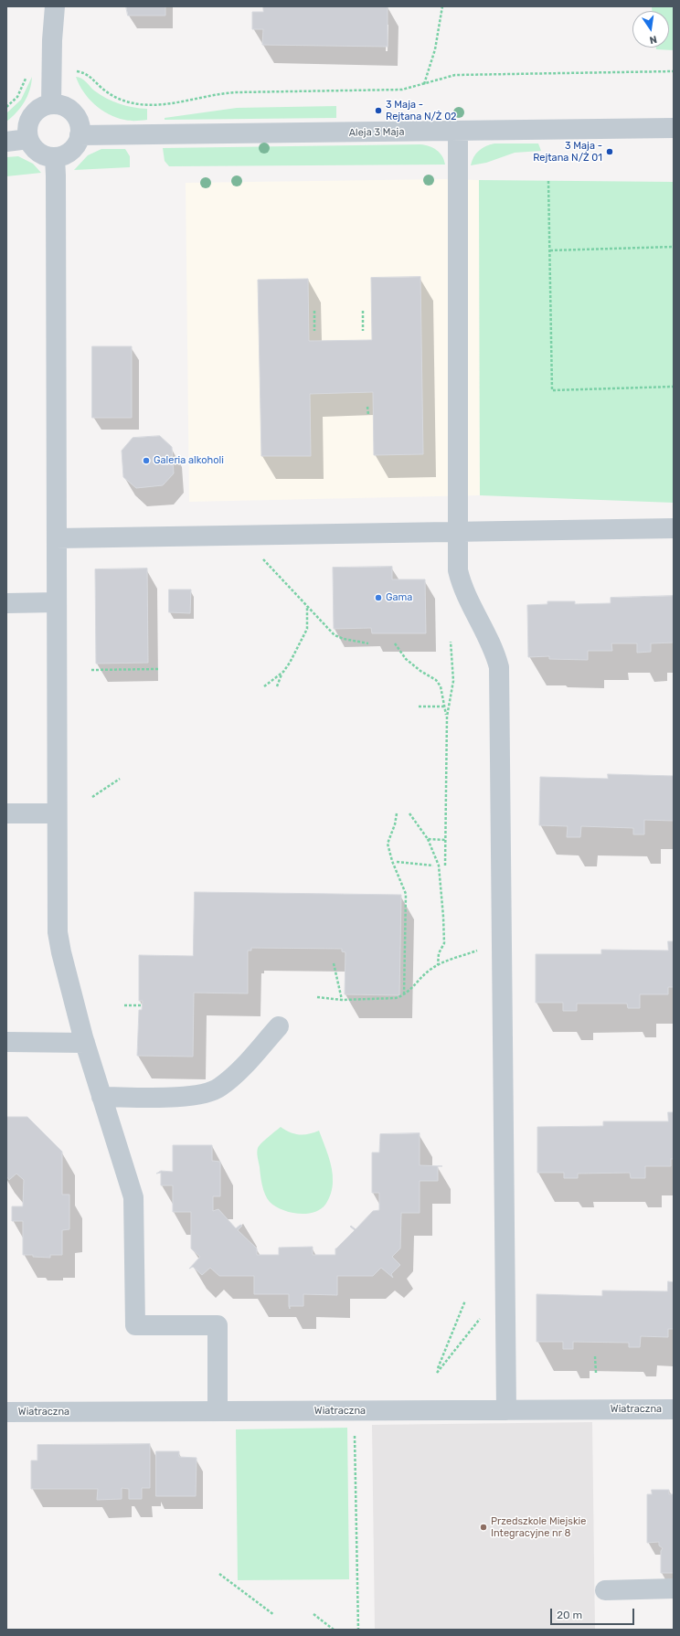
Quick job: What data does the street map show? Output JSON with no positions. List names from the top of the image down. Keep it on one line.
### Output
{"streets":{"street":["Aleja 3 Maja","Wiatraczna"]},"places":["3 Maja - Rejtana N/Ż 02","3 Maja - Rejtana N/Ż 01","Galeria alkoholi","Gama","Przedszkole Miejskie Integracyjne nr 8"],"scale_bar":"20 m","north":"bottom"}
